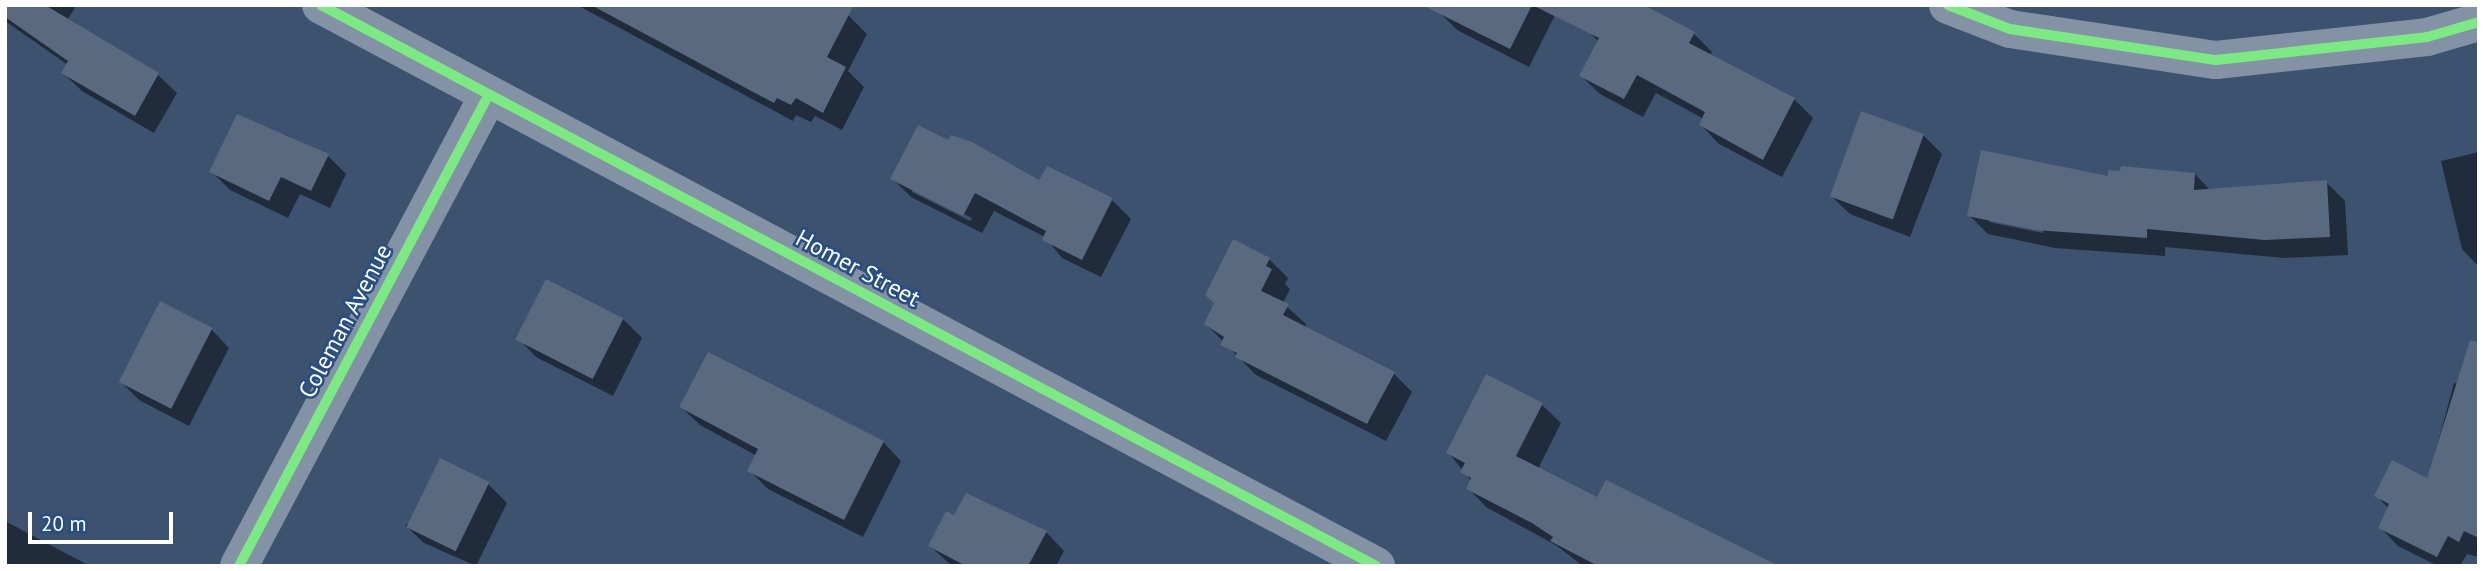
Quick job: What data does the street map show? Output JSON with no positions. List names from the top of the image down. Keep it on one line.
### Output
{"streets":{"street":["Homer Street","Coleman Avenue"]},"crossings":[["Homer Street","Coleman Avenue"]],"scale_bar":"20 m"}
